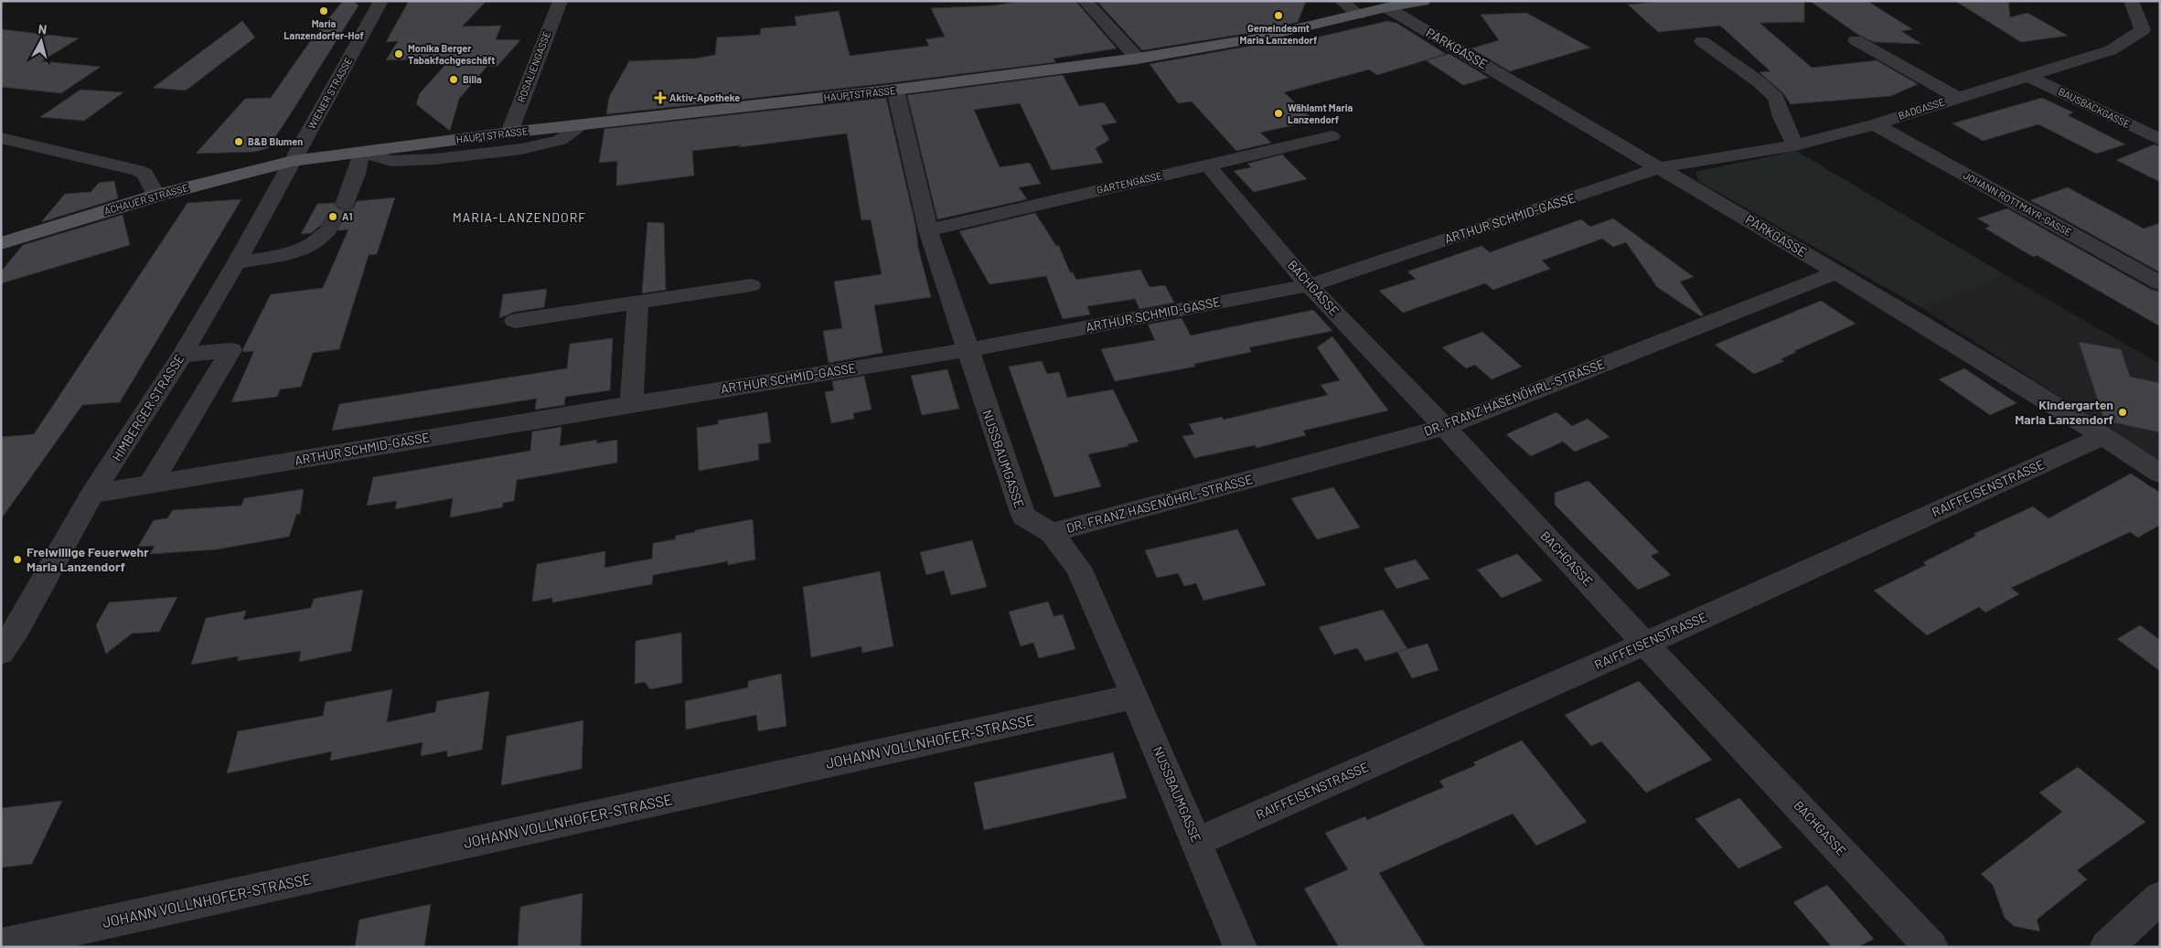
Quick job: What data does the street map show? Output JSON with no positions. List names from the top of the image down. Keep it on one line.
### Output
{"streets":{"main road":["HAUPTSTRASSE","ACHAUER STRASSE"],"street":["PARKGASSE","ROSALIENGASSE","WIENER STRASSE","BAUSBACKGASSE","BADGASSE","GARTENGASSE","JOHANN ROTTMAYR-GASSE","ARTHUR SCHMID-GASSE","BACHGASSE","DR. FRANZ HASENÖHRL-STRASSE","HIMBERGER STRASSE","NUSSBAUMGASSE","RAIFFEISENSTRASSE","JOHANN VOLLNHOFER-STRASSE"]},"crossings":[["PARKGASSE","HAUPTSTRASSE"],["PARKGASSE","BADGASSE"],["PARKGASSE","ARTHUR SCHMID-GASSE"],["PARKGASSE","DR. FRANZ HASENÖHRL-STRASSE"],["PARKGASSE","RAIFFEISENSTRASSE"],["ROSALIENGASSE","HAUPTSTRASSE"],["WIENER STRASSE","HAUPTSTRASSE"],["WIENER STRASSE","ACHAUER STRASSE"],["WIENER STRASSE","HIMBERGER STRASSE"],["HAUPTSTRASSE","ACHAUER STRASSE"],["HAUPTSTRASSE","HIMBERGER STRASSE"],["HAUPTSTRASSE","NUSSBAUMGASSE"],["BAUSBACKGASSE","BADGASSE"],["BADGASSE","JOHANN ROTTMAYR-GASSE"],["BADGASSE","ARTHUR SCHMID-GASSE"],["GARTENGASSE","BACHGASSE"],["GARTENGASSE","NUSSBAUMGASSE"],["ACHAUER STRASSE","HIMBERGER STRASSE"],["ARTHUR SCHMID-GASSE","BACHGASSE"],["ARTHUR SCHMID-GASSE","HIMBERGER STRASSE"],["ARTHUR SCHMID-GASSE","NUSSBAUMGASSE"],["BACHGASSE","DR. FRANZ HASENÖHRL-STRASSE"],["BACHGASSE","RAIFFEISENSTRASSE"],["DR. FRANZ HASENÖHRL-STRASSE","NUSSBAUMGASSE"],["NUSSBAUMGASSE","RAIFFEISENSTRASSE"],["NUSSBAUMGASSE","JOHANN VOLLNHOFER-STRASSE"]],"districts":["MARIA-LANZENDORF"],"places":{"other":["Maria Lanzendorfer-Hof","Gemeindeamt Maria Lanzendorf","Monika Berger Tabakfachgeschäft","Billa","Wählamt Maria Lanzendorf","B&B Blumen","A1","Kindergarten Maria Lanzendorf","Freiwillige Feuerwehr Maria Lanzendorf"],"health":["Aktiv-Apotheke"]},"north":"top"}
